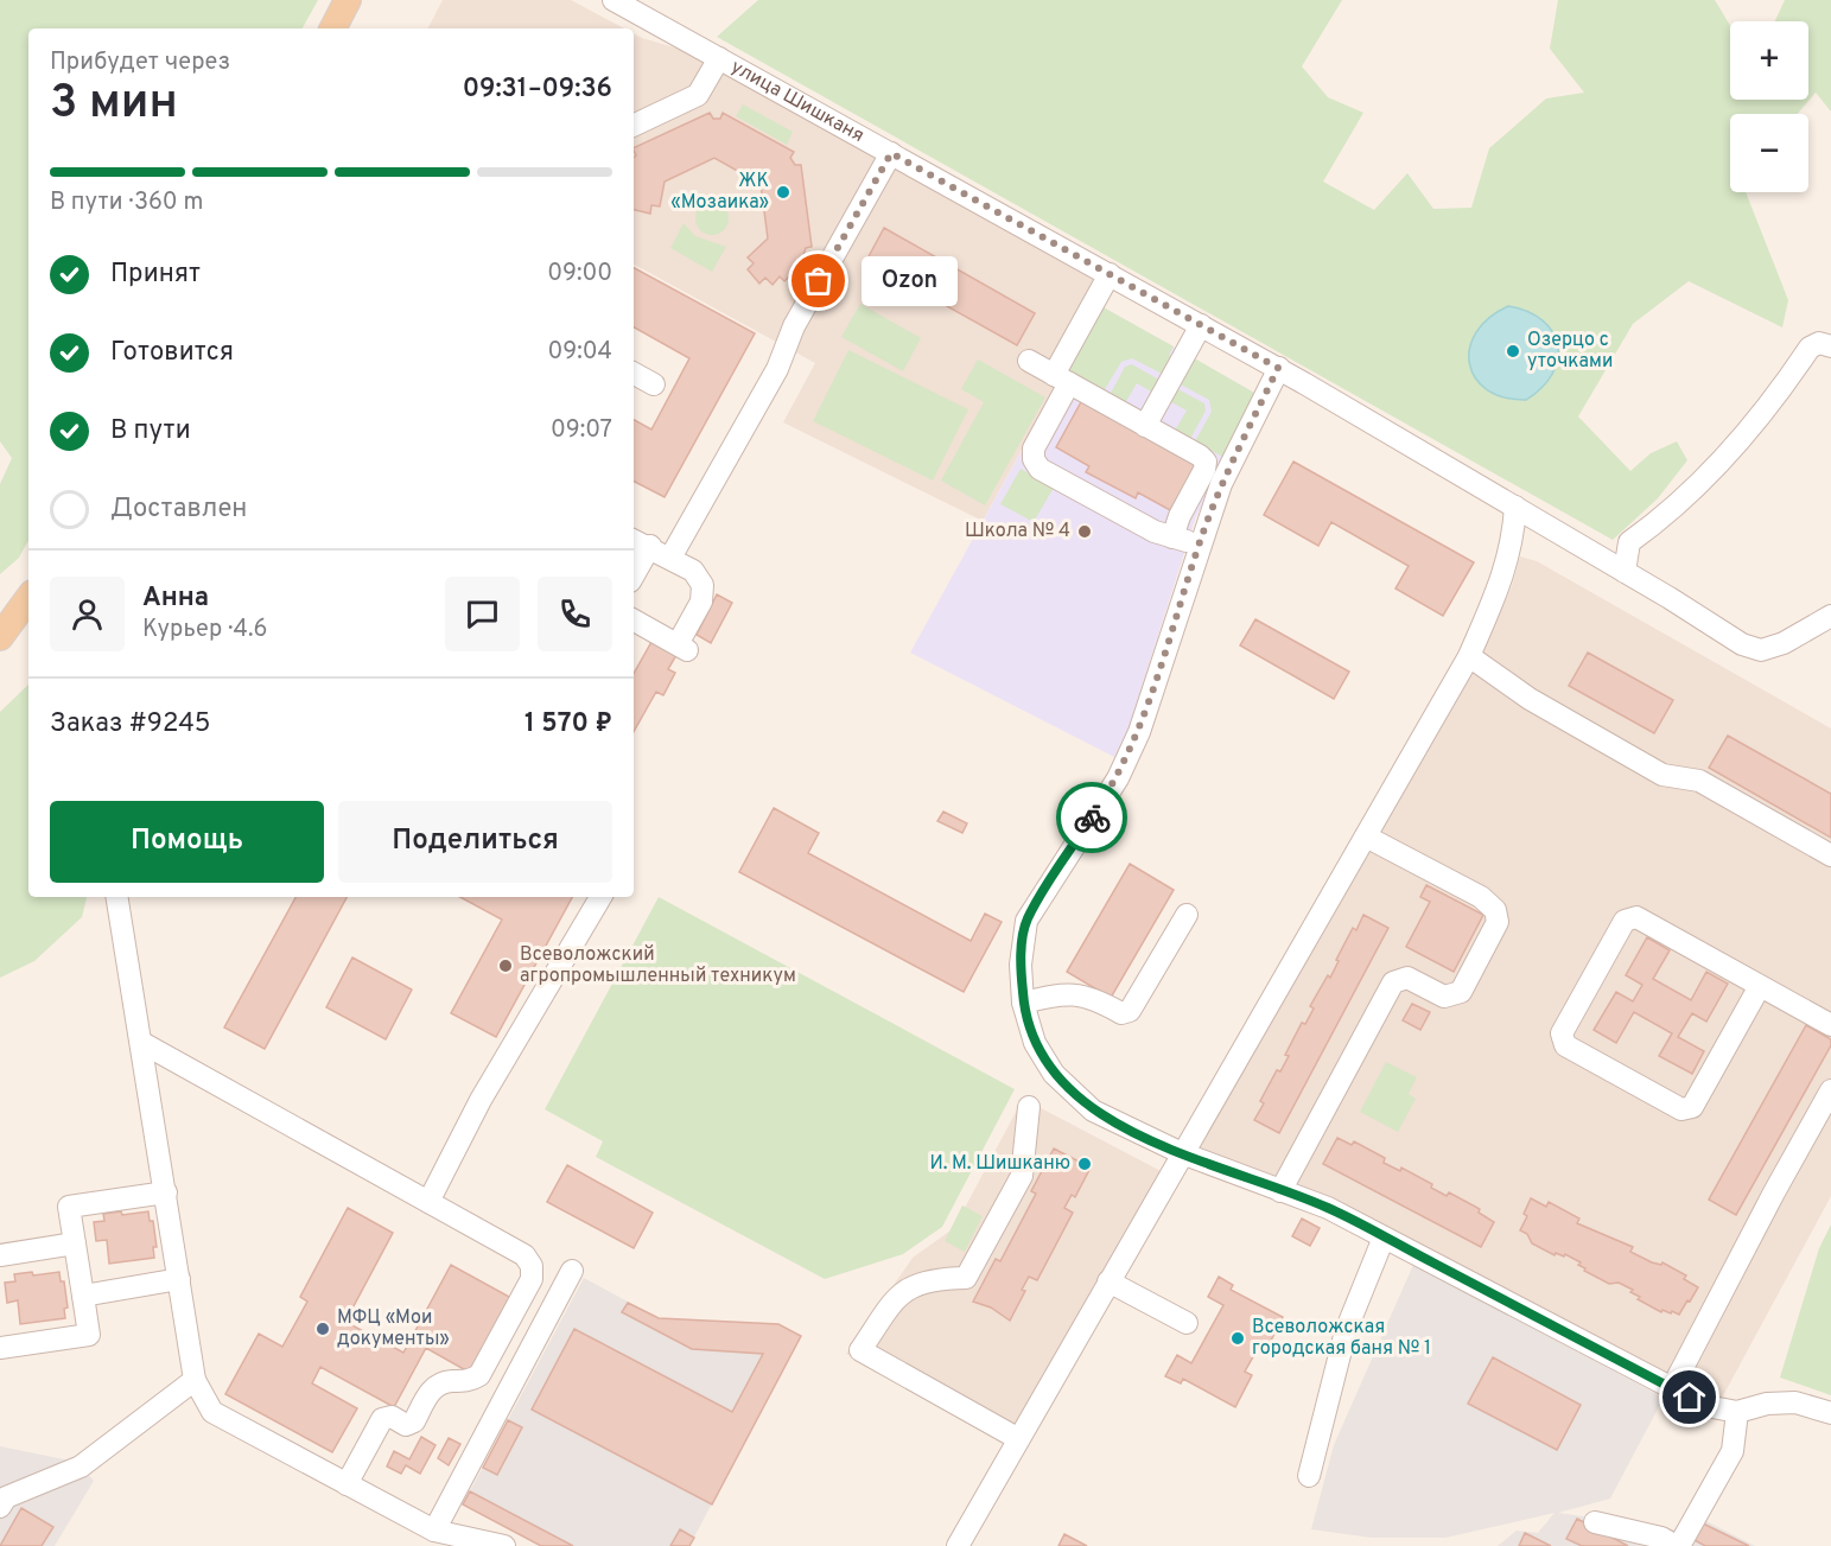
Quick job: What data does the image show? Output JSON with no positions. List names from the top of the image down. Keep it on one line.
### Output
{"streets":{"street":["улица Шишканя"]},"places":["ЖК «Мозаика»","Ozon","Озерцо с уточками","Школа № 4","Всеволожский агропромышленный техникум","И. М. Шишканю","МФЦ «Мои документы»","Всеволожская городская баня № 1"],"page":{"map_buttons":["+","−"],"heading":["3 мин","Прибудет через","09:31–09:36"],"panel":["Анна","Курьер · 4.6","Заказ #9245","1 570 ₽"],"bar":"В пути · 360 m","list":[["Принят","09:00"],["Готовится","09:04"],["В пути","09:07"],"Доставлен"],"bubble":"Ozon","buttons":["Помощь","Поделиться"]}}
